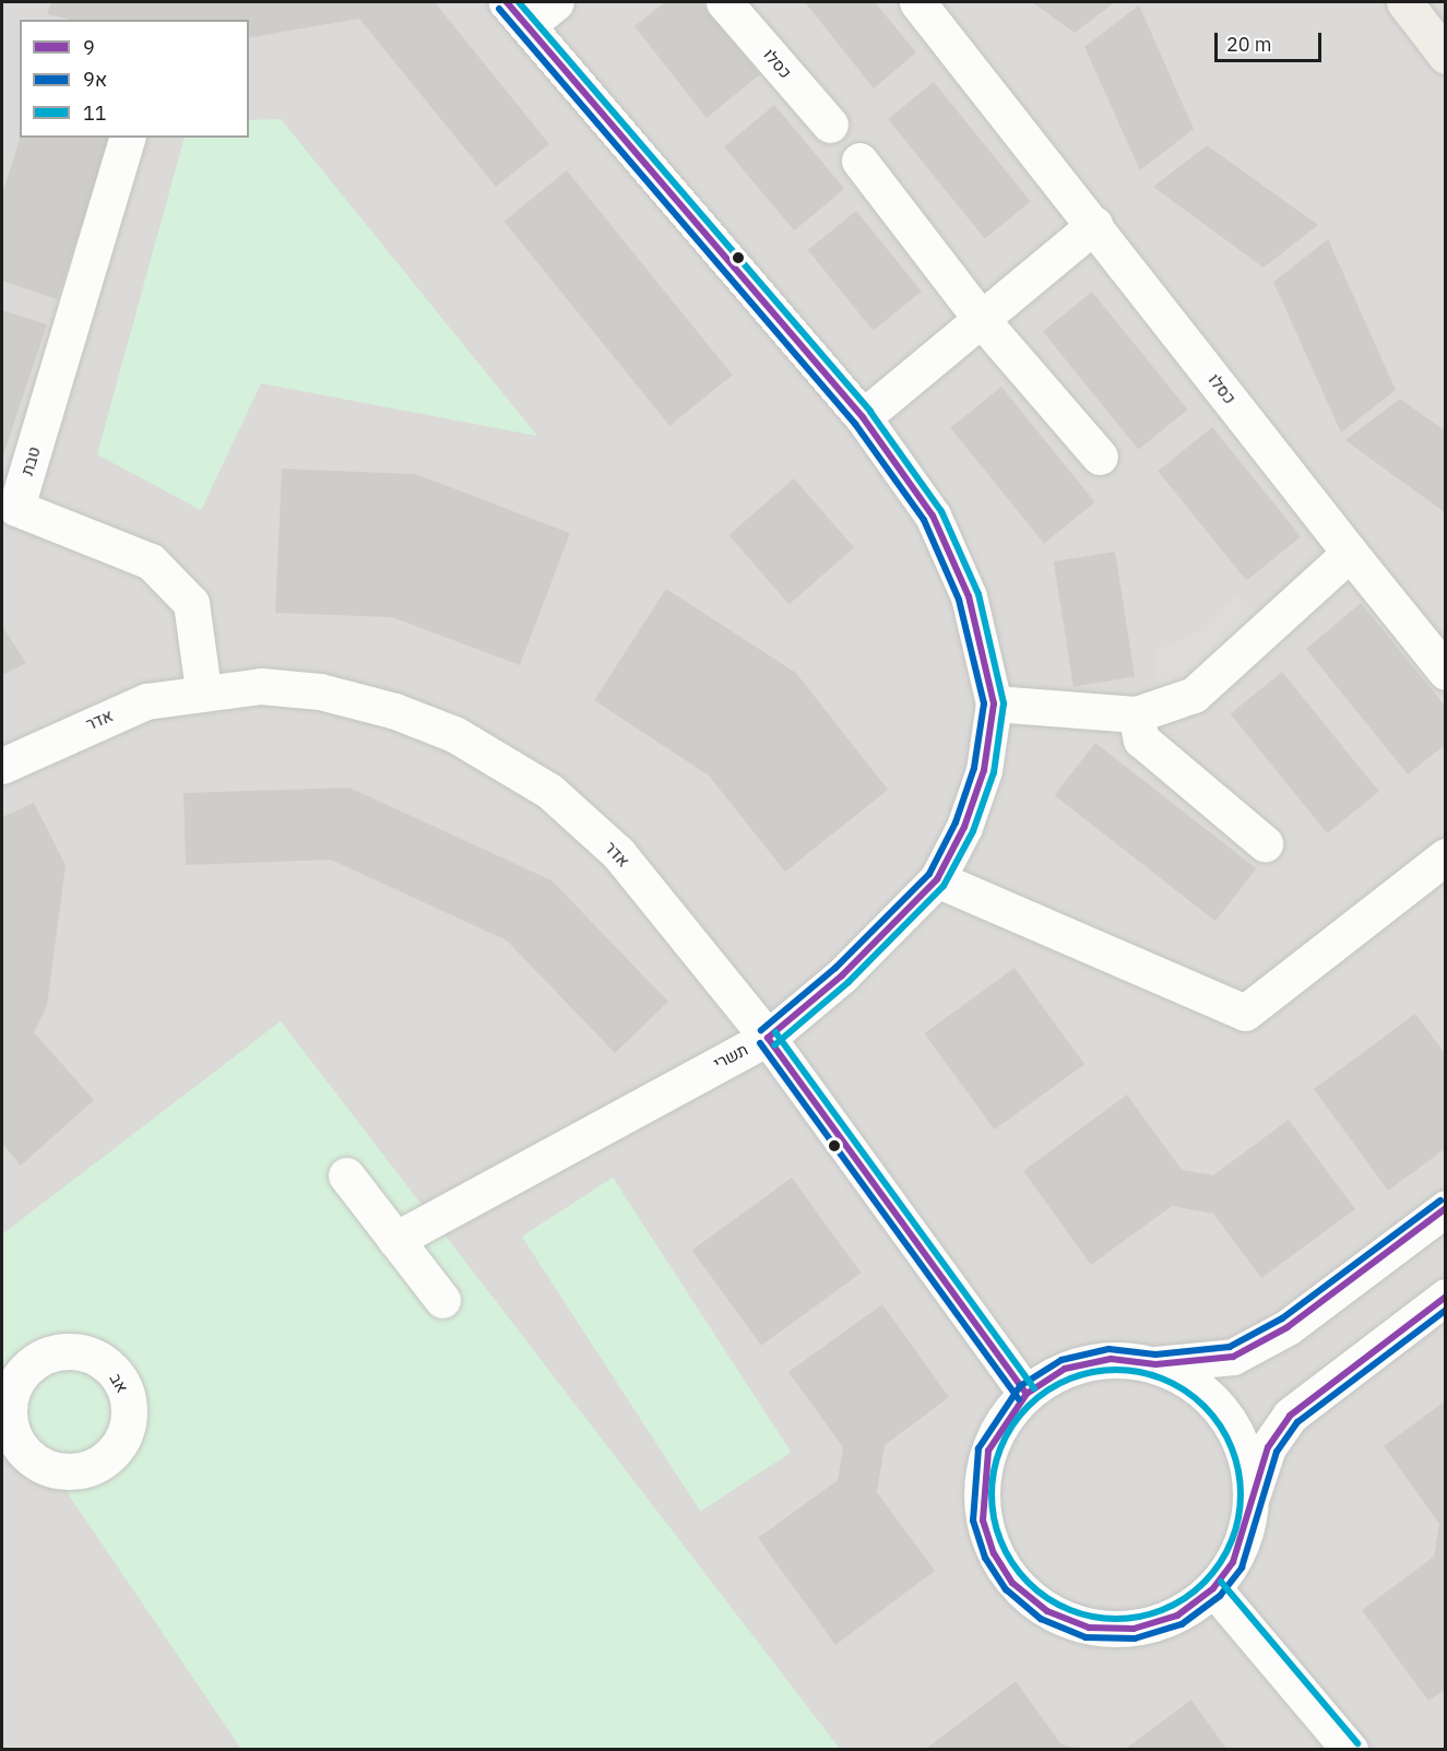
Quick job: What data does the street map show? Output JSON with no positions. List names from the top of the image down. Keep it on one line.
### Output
{"streets":{"street":["כסלו","טבת","אדר","תשרי"]},"crossings":[["טבת","אדר"],["אדר","תשרי"]],"lines":["transit line 9","transit line 11","transit line 9א"],"legend":["9","9א","11"],"scale_bar":"20 m"}
